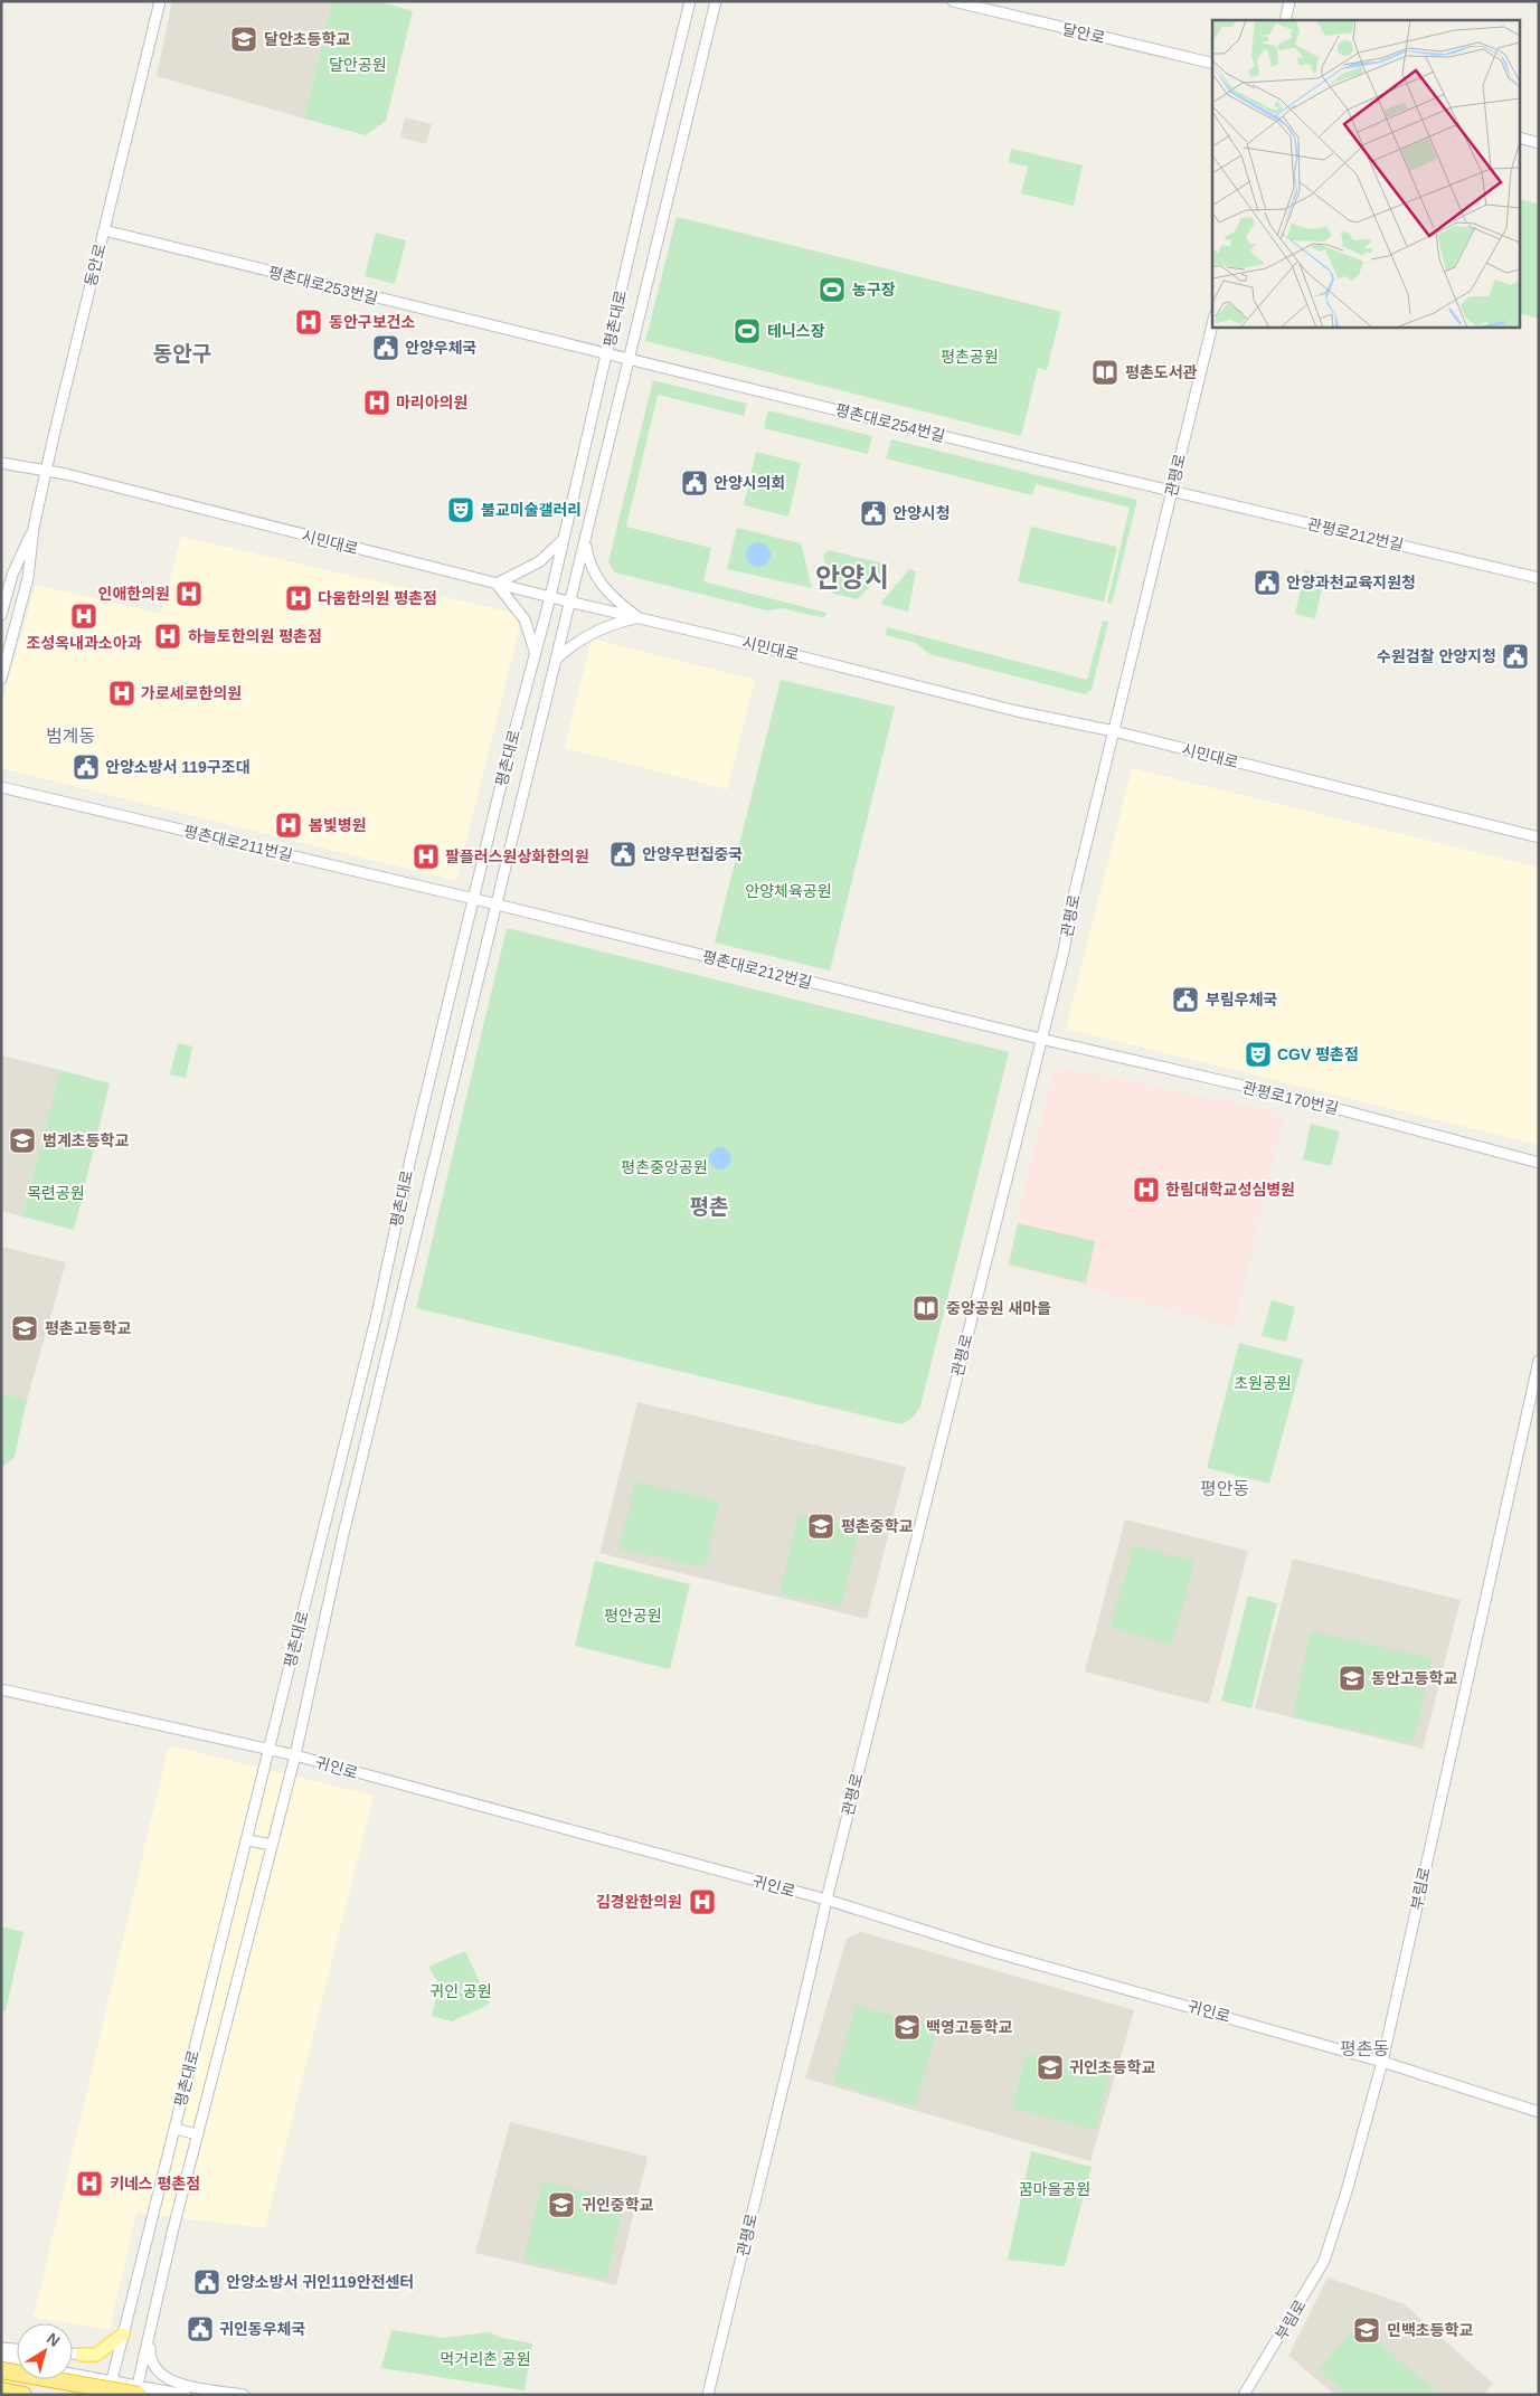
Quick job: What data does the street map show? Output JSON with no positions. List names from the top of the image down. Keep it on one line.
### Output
{"streets":{"street":["달안로","동안로","평촌대로253번길","평촌대로","평촌대로254번길","관평로","관평로212번길","시민대로","평촌대로211번길","평촌대로212번길","관평로170번길","귀인로","부림로"]},"crossings":[["동안로","평촌대로253번길"],["동안로","시민대로"],["평촌대로253번길","평촌대로"],["평촌대로253번길","평촌대로254번길"],["평촌대로","평촌대로254번길"],["평촌대로","시민대로"],["평촌대로","평촌대로211번길"],["평촌대로","평촌대로212번길"],["평촌대로","귀인로"],["평촌대로254번길","관평로"],["평촌대로254번길","관평로212번길"],["관평로","관평로212번길"],["관평로","시민대로"],["관평로","평촌대로212번길"],["관평로","관평로170번길"],["관평로","귀인로"],["평촌대로211번길","평촌대로212번길"],["평촌대로212번길","관평로170번길"],["귀인로","부림로"]],"districts":["동안구","안양시","범계동","평촌","평안동","평촌동"],"parks":["달안공원","평촌공원","안양체육공원","평촌중앙공원","목련공원","초원공원","평안공원","귀인 공원","꿈마을공원","먹거리촌 공원"],"places":{"school or university":["달안초등학교","범계초등학교","평촌고등학교","평촌중학교","동안고등학교","백영고등학교","귀인초등학교","귀인중학교","민백초등학교"],"sports":["농구장","테니스장"],"hospital":["동안구보건소","마리아의원","인애한의원","다움한의원 평촌점","조성옥내과소아과","하늘토한의원 평촌점","가로세로한의원","봄빛병원","팔플러스원상화한의원","한림대학교성심병원","김경완한의원","키네스 평촌점"],"public building":["안양우체국","안양시의회","안양시청","안양과천교육지원청","수원검찰 안양지청","안양소방서 119구조대","안양우편집중국","부림우체국","안양소방서 귀인119안전센터","귀인동우체국"],"library":["평촌도서관","중앙공원 새마을"],"theatre":["불교미술갤러리","CGV 평촌점"]},"north":"top right"}
